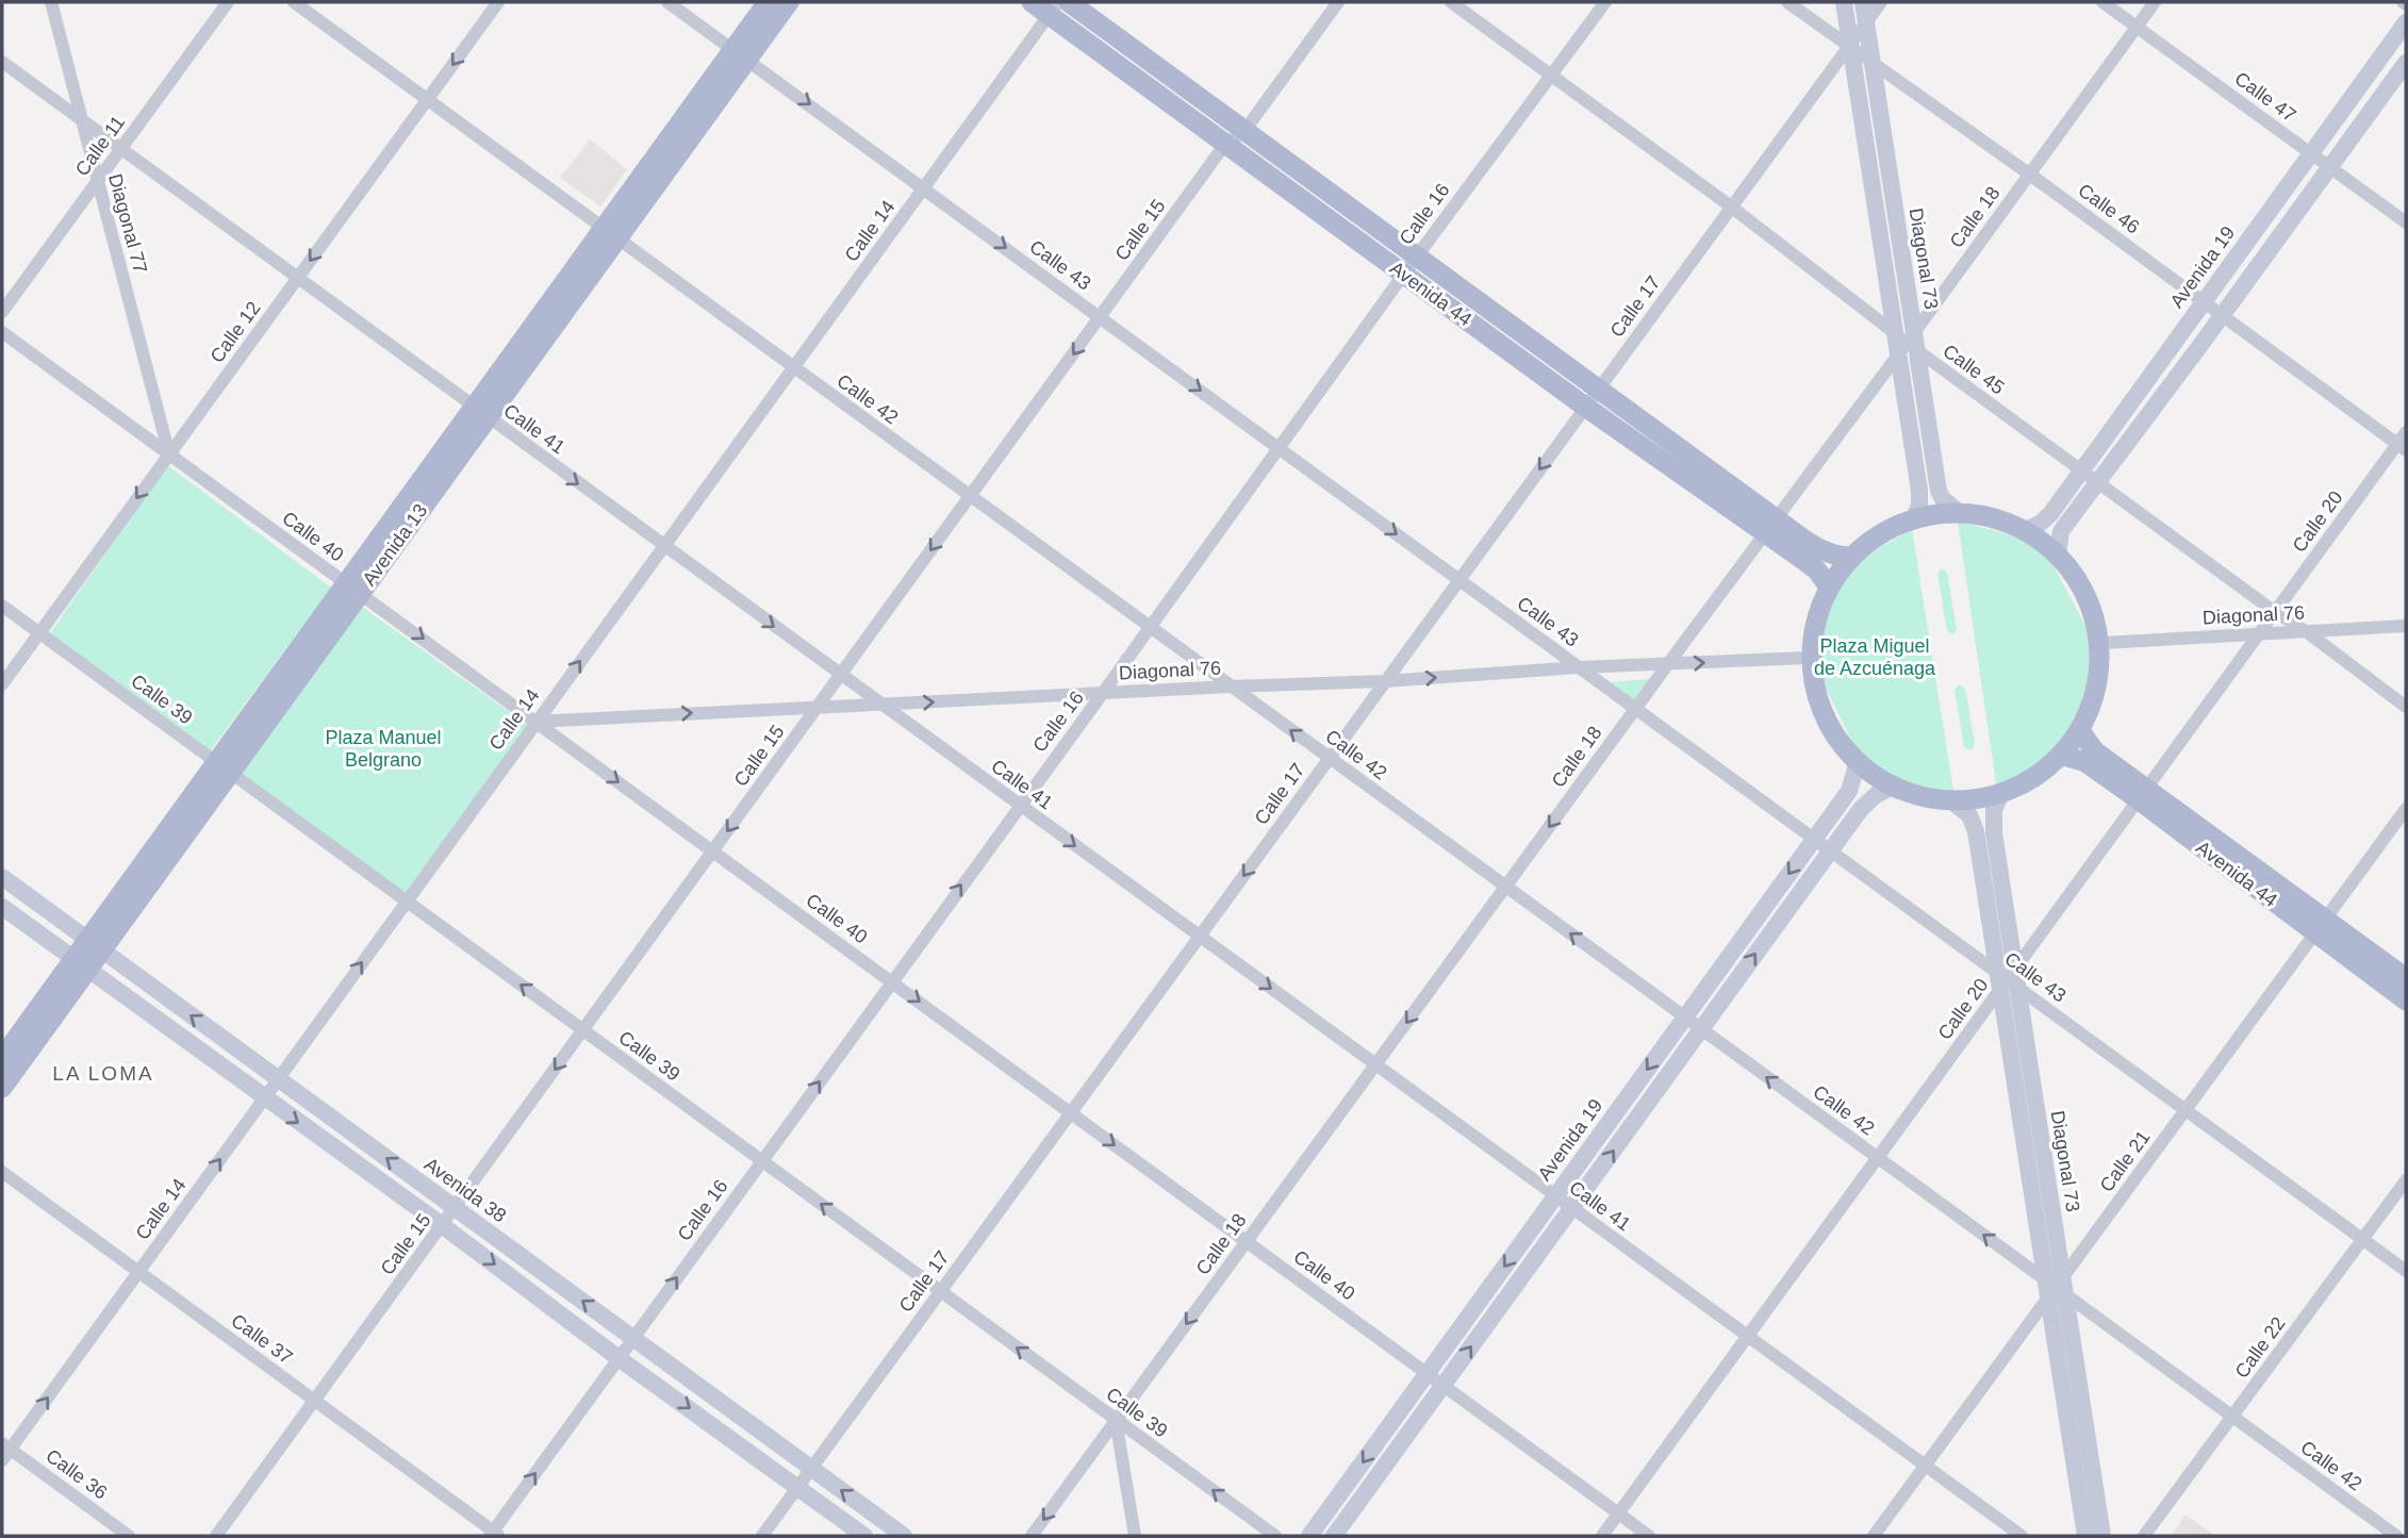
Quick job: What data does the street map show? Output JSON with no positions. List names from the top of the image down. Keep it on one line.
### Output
{"streets":{"main road":["Diagonal 73","Avenida 19","Avenida 44","Avenida 13","Avenida 38"],"street":["Calle 47","Calle 11","Calle 46","Calle 16","Calle 18","Diagonal 77","Calle 15","Calle 14","Calle 43","Calle 17","Calle 12","Calle 45","Calle 42","Calle 41","Calle 20","Calle 40","Diagonal 76","Calle 39","Calle 21","Calle 37","Calle 22","Calle 36"]},"crossings":[["Calle 47","Calle 18"],["Calle 47","Avenida 19"],["Calle 11","Diagonal 77"],["Calle 11","Calle 41"],["Calle 46","Calle 18"],["Calle 46","Diagonal 73"],["Calle 46","Avenida 19"],["Calle 46","Calle 17"],["Calle 46","Calle 20"],["Calle 16","Calle 43"],["Calle 16","Avenida 44"],["Calle 16","Calle 45"],["Calle 16","Calle 42"],["Calle 16","Calle 41"],["Calle 16","Calle 40"],["Calle 16","Diagonal 76"],["Calle 16","Calle 39"],["Calle 16","Avenida 38"],["Calle 16","Calle 37"],["Calle 18","Diagonal 73"],["Calle 18","Calle 43"],["Calle 18","Avenida 44"],["Calle 18","Calle 45"],["Calle 18","Calle 42"],["Calle 18","Calle 41"],["Calle 18","Calle 40"],["Calle 18","Diagonal 76"],["Calle 18","Calle 39"],["Diagonal 77","Calle 12"],["Diagonal 77","Calle 41"],["Diagonal 77","Calle 40"],["Calle 15","Calle 43"],["Calle 15","Avenida 44"],["Calle 15","Calle 42"],["Calle 15","Calle 41"],["Calle 15","Calle 40"],["Calle 15","Diagonal 76"],["Calle 15","Calle 39"],["Calle 15","Avenida 38"],["Calle 15","Calle 37"],["Calle 14","Calle 43"],["Calle 14","Avenida 44"],["Calle 14","Calle 42"],["Calle 14","Calle 41"],["Calle 14","Calle 40"],["Calle 14","Diagonal 76"],["Calle 14","Calle 39"],["Calle 14","Avenida 38"],["Calle 14","Calle 37"],["Calle 14","Calle 36"],["Diagonal 73","Calle 43"],["Diagonal 73","Calle 17"],["Diagonal 73","Calle 45"],["Diagonal 73","Calle 42"],["Diagonal 73","Calle 20"],["Diagonal 73","Calle 21"],["Calle 43","Avenida 19"],["Calle 43","Calle 17"],["Calle 43","Calle 20"],["Calle 43","Avenida 13"],["Calle 43","Diagonal 76"],["Calle 43","Calle 21"],["Calle 43","Calle 22"],["Avenida 19","Calle 45"],["Avenida 19","Calle 42"],["Avenida 19","Calle 41"],["Avenida 19","Calle 40"],["Avenida 44","Calle 17"],["Avenida 44","Calle 20"],["Avenida 44","Calle 21"],["Calle 17","Calle 45"],["Calle 17","Calle 42"],["Calle 17","Calle 41"],["Calle 17","Calle 40"],["Calle 17","Diagonal 76"],["Calle 17","Calle 39"],["Calle 17","Avenida 38"],["Calle 12","Calle 42"],["Calle 12","Calle 41"],["Calle 12","Calle 40"],["Calle 12","Calle 39"],["Calle 45","Calle 20"],["Calle 45","Diagonal 76"],["Calle 42","Calle 20"],["Calle 42","Avenida 13"],["Calle 42","Diagonal 76"],["Calle 42","Calle 21"],["Calle 42","Calle 22"],["Calle 41","Calle 20"],["Calle 41","Avenida 13"],["Calle 41","Diagonal 76"],["Calle 41","Calle 21"],["Calle 20","Calle 40"],["Calle 20","Diagonal 76"],["Calle 40","Avenida 13"],["Calle 40","Diagonal 76"],["Avenida 13","Calle 39"],["Avenida 13","Avenida 38"]],"one_way":["Calle 16","Calle 18","Calle 15","Calle 14","Calle 43","Calle 12","Calle 41","Calle 40","Diagonal 76","Calle 39"],"districts":["LA LOMA"],"parks":["Plaza Miguel de Azcuénaga","Plaza Manuel Belgrano"]}
